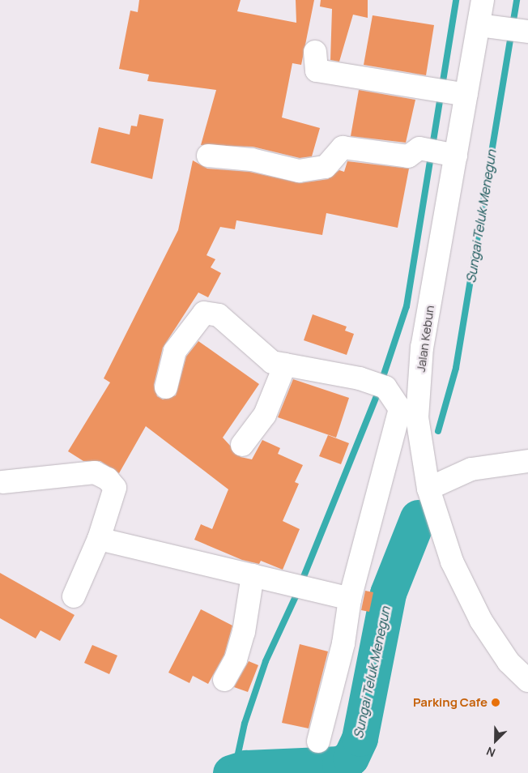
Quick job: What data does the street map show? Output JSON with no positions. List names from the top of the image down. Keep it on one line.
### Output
{"streets":{"street":["Jalan Kebun"]},"water":["Sungai Teluk Menegun"],"places":["Parking Cafe"],"north":"bottom left"}
